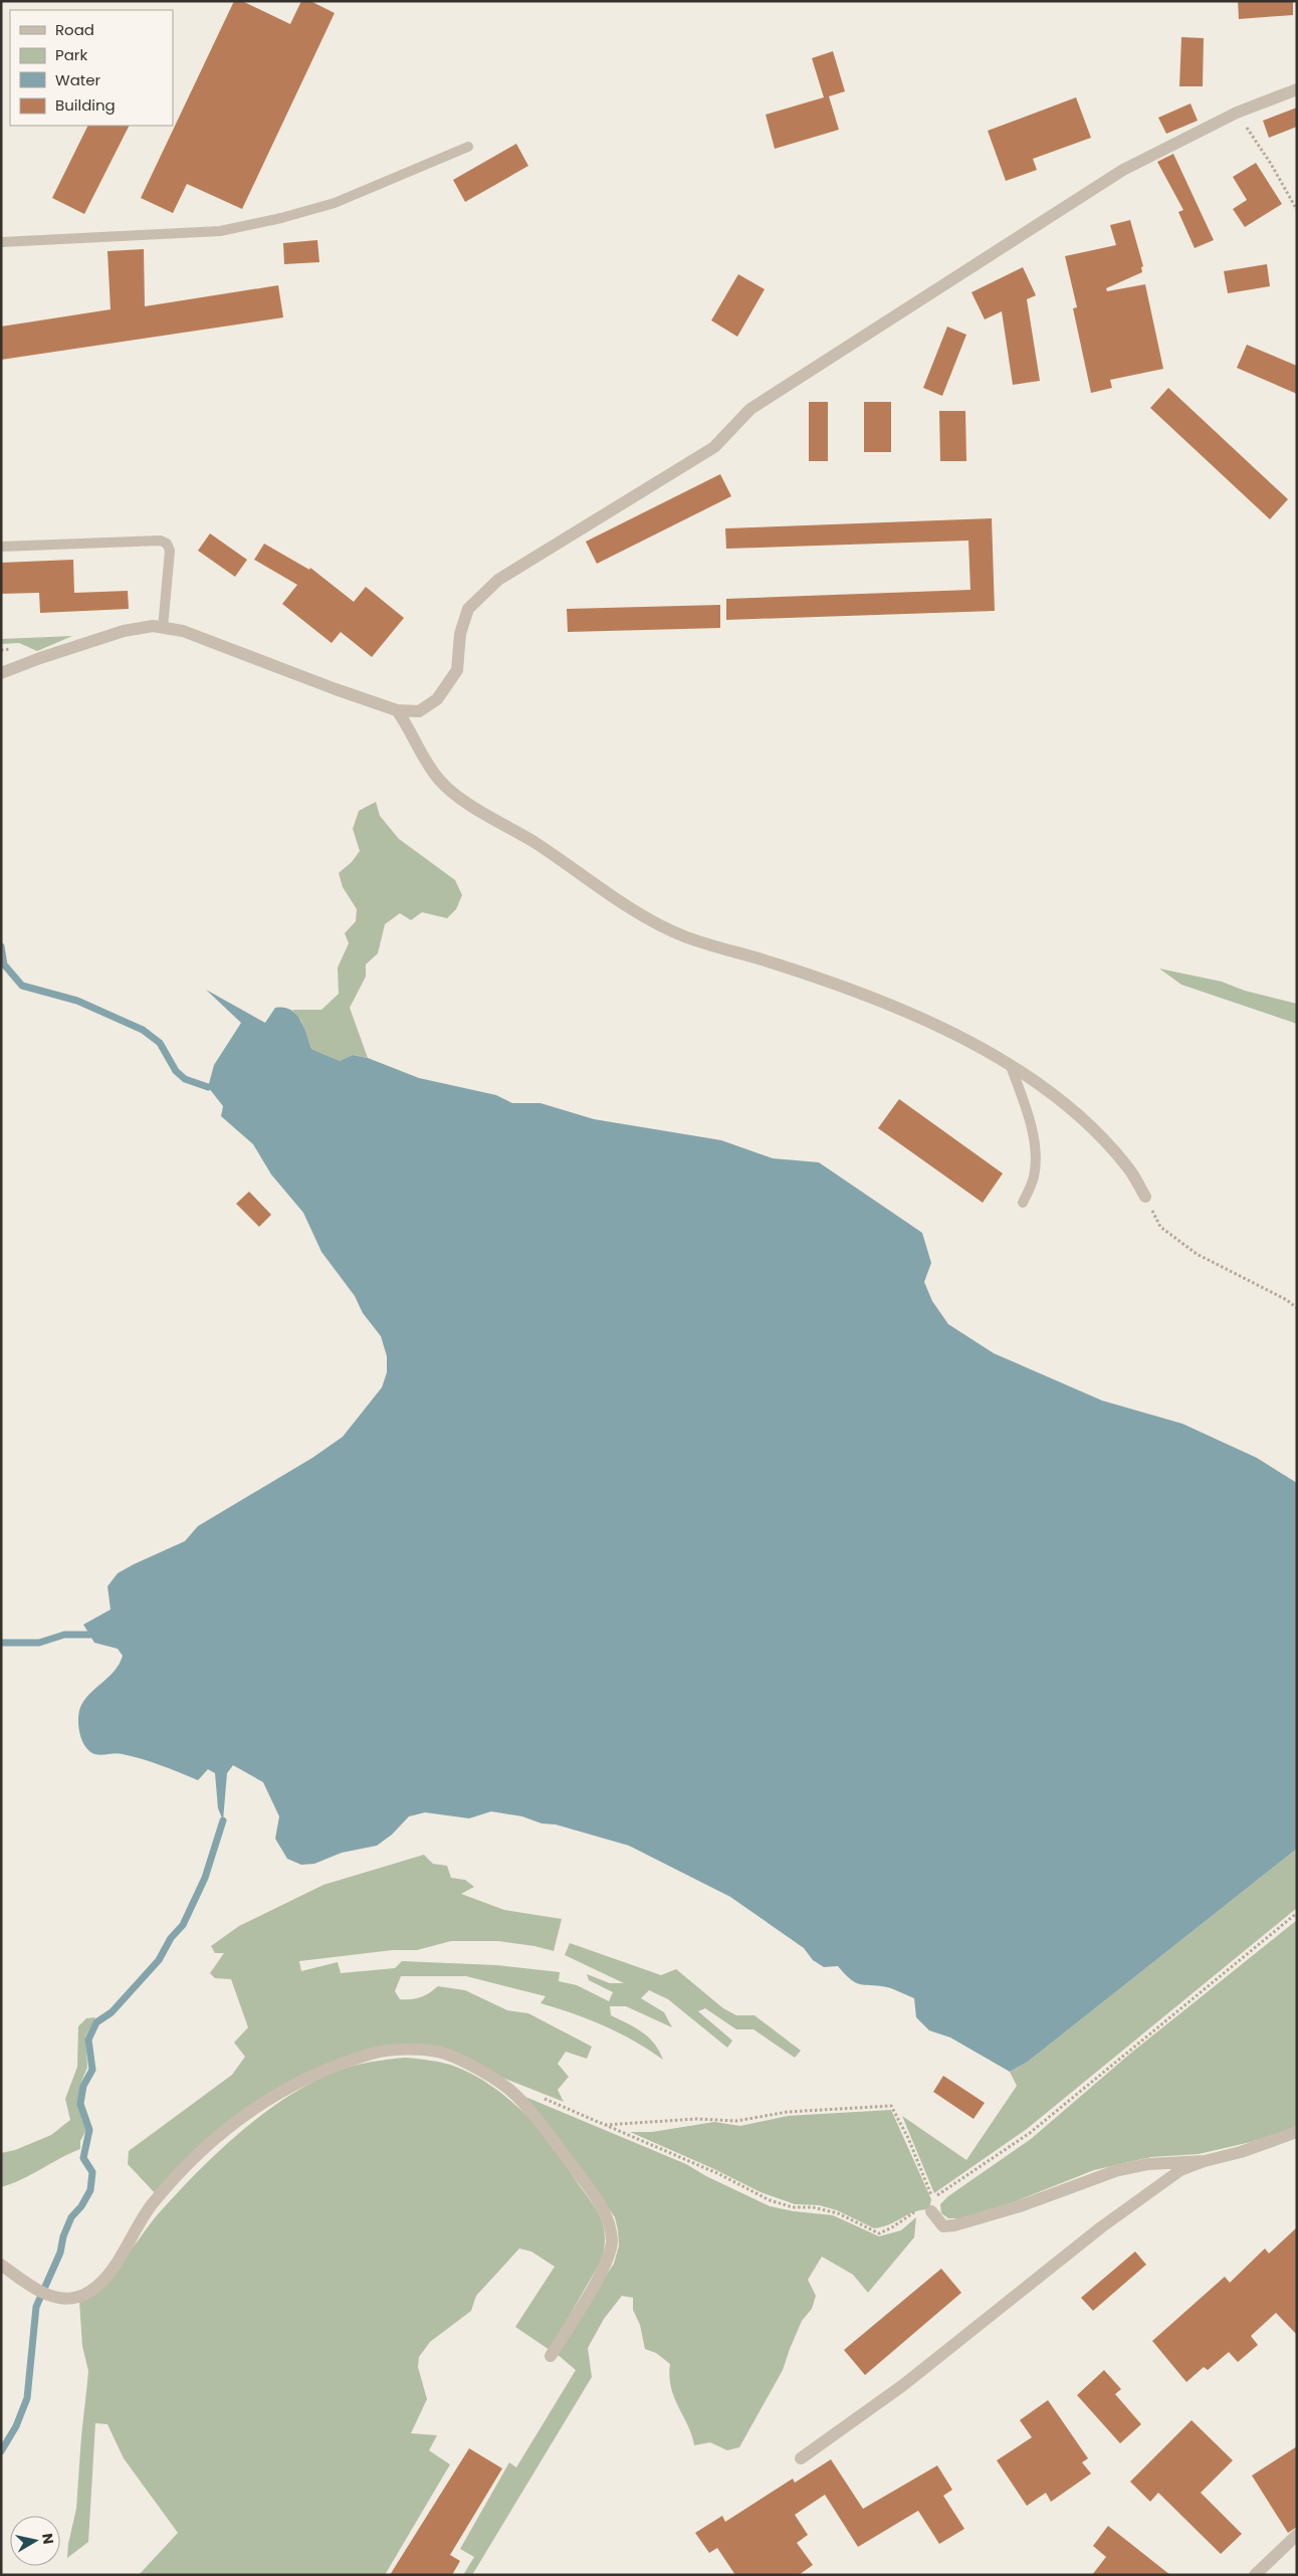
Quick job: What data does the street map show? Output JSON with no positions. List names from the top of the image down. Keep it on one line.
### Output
{"legend":["Road","Park","Water","Building"],"north":"right"}
